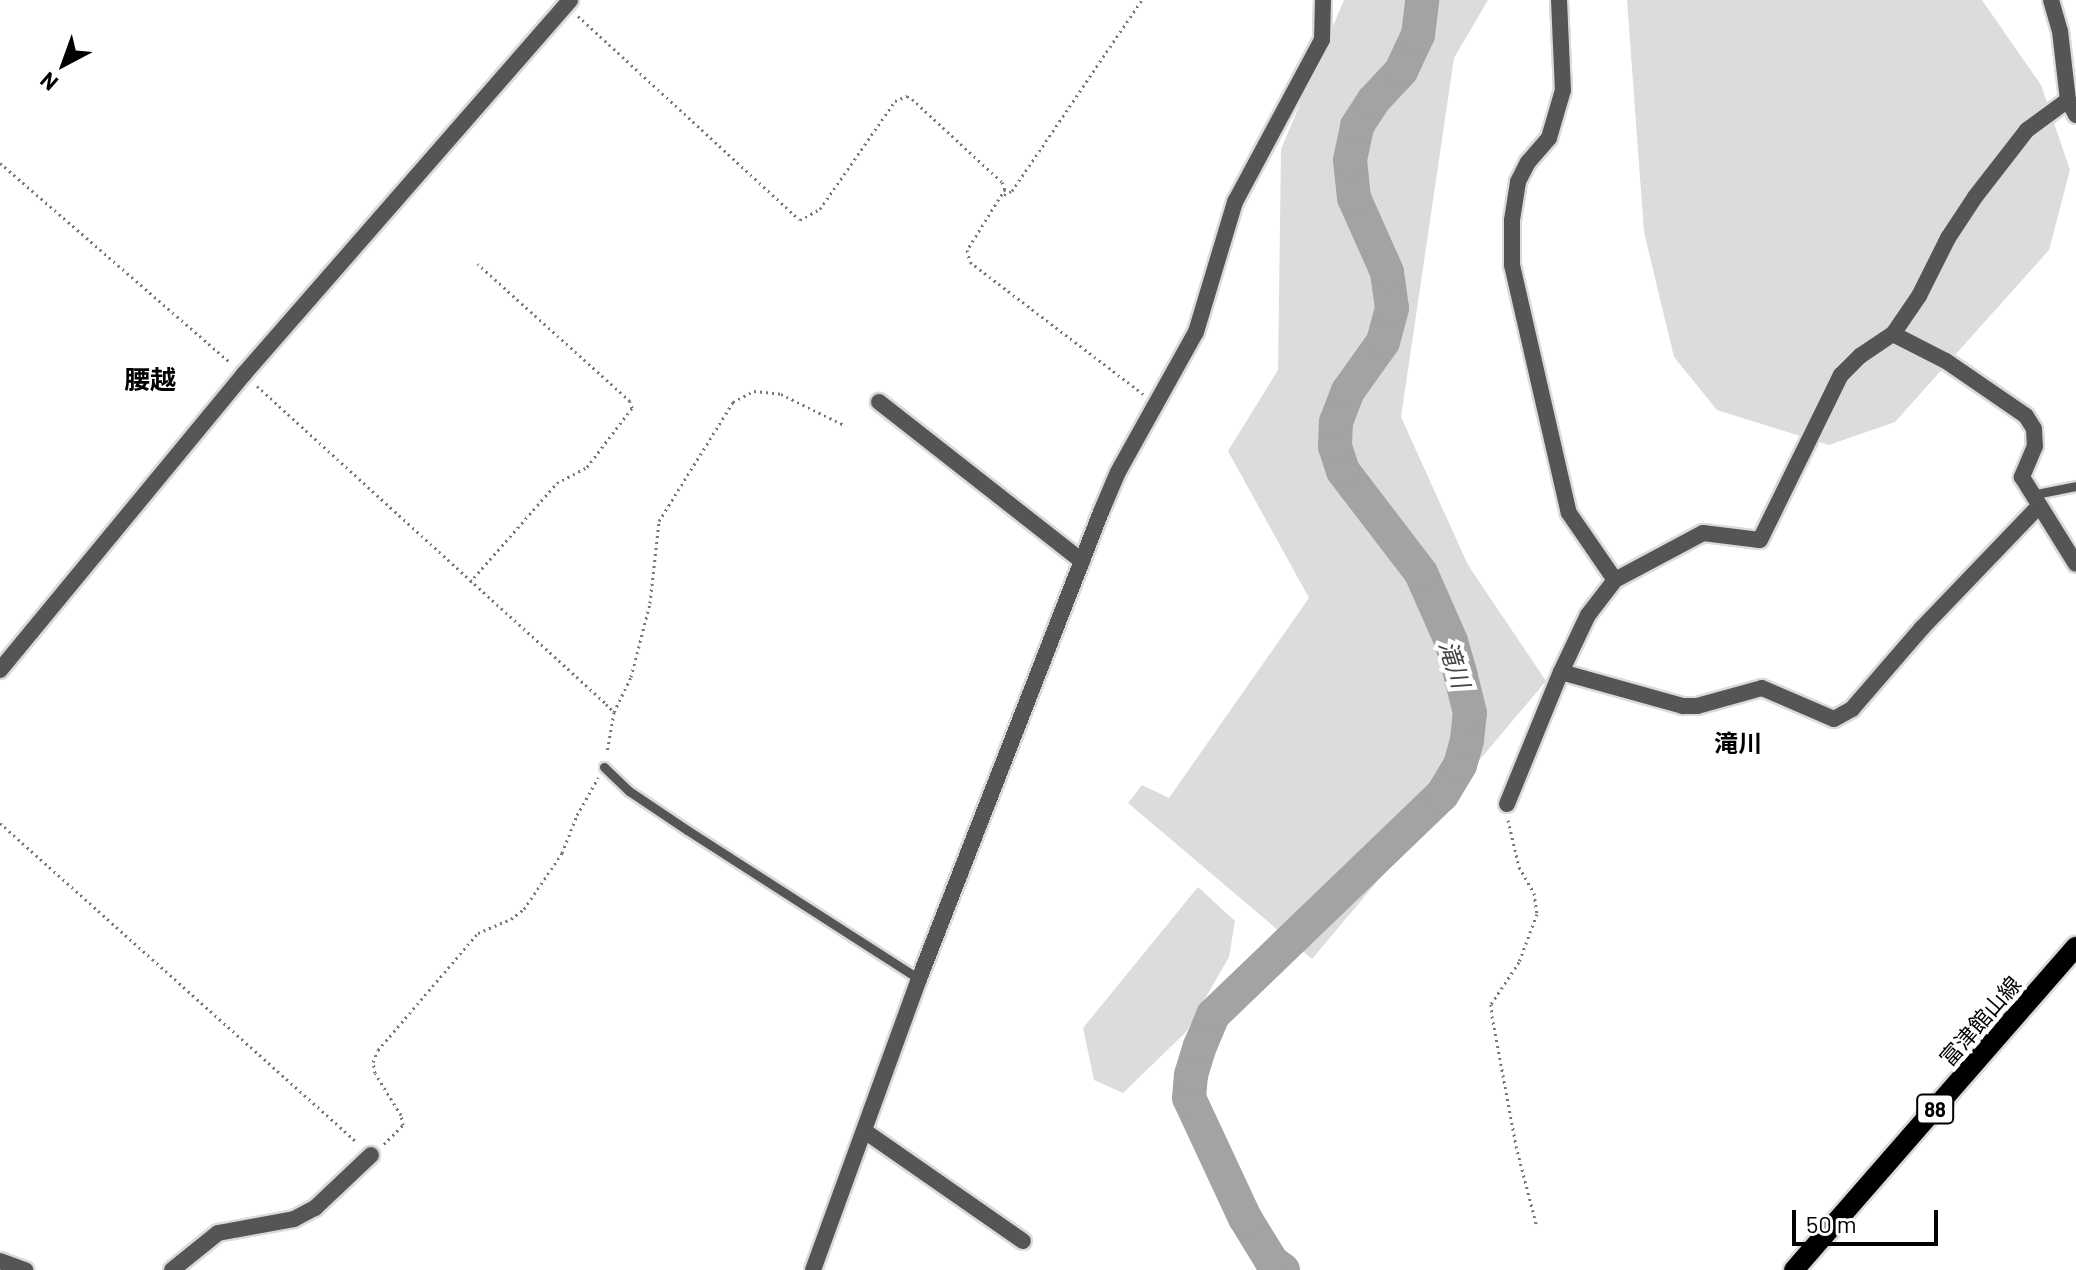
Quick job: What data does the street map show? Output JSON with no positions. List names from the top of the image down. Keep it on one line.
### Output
{"streets":{"main road":["富津館山線","88"]},"districts":["腰越","滝川"],"water":["滝川"],"scale_bar":"50 m","north":"bottom left"}
